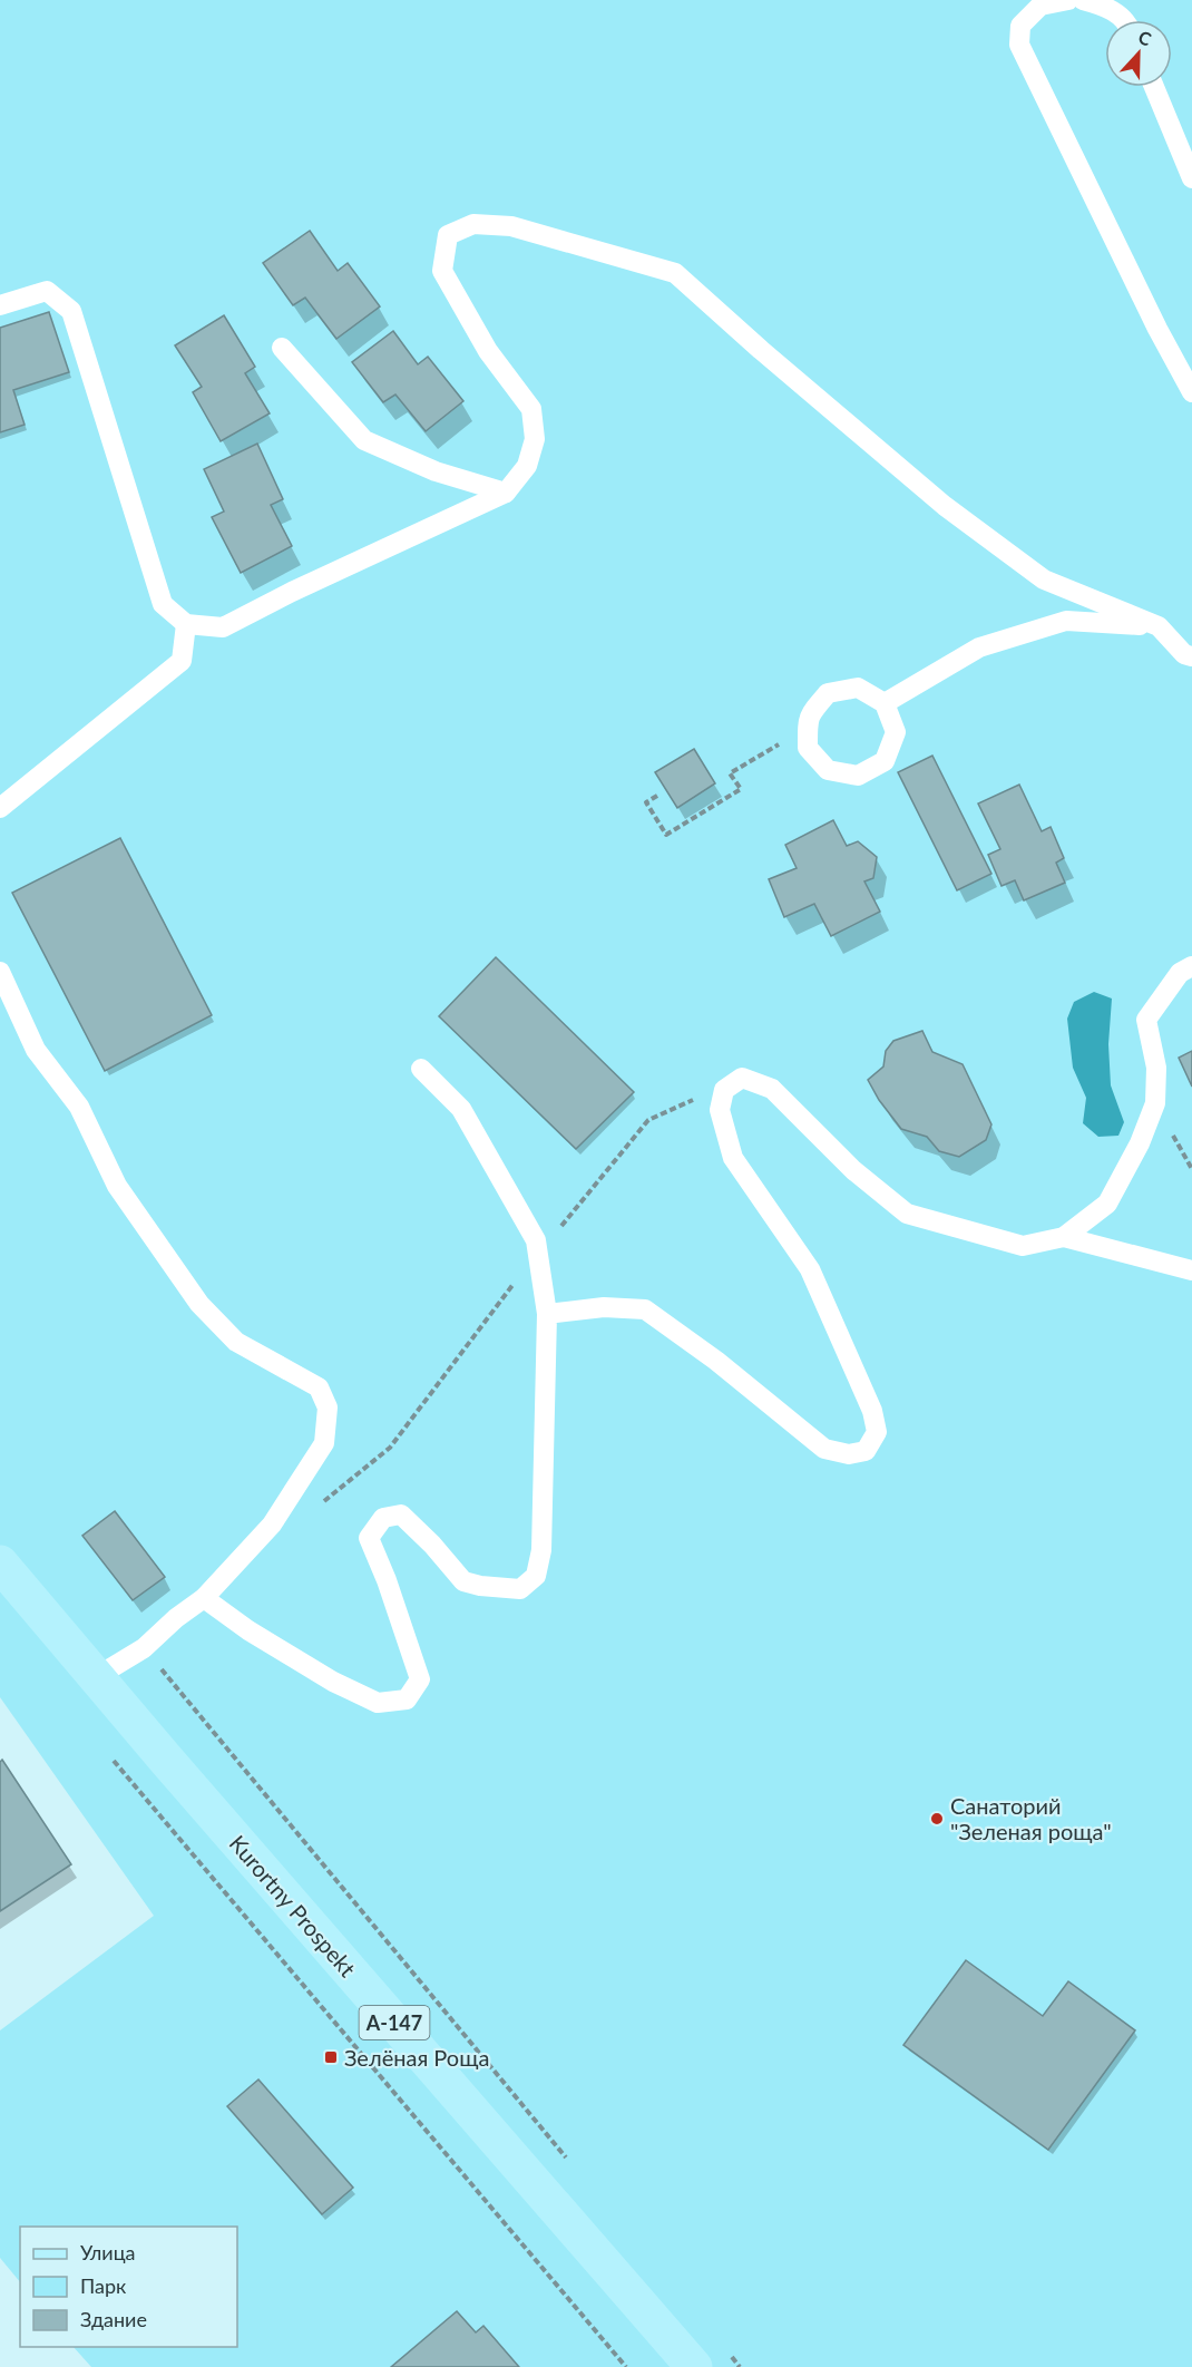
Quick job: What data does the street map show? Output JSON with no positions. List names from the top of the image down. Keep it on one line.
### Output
{"streets":{"main road":["Kurortny Prospekt","А-147"]},"places":{"other":["Санаторий \"Зеленая роща\""],"transit":["Зелёная Роща"]},"legend":["Улица","Парк","Здание"],"north":"top"}
